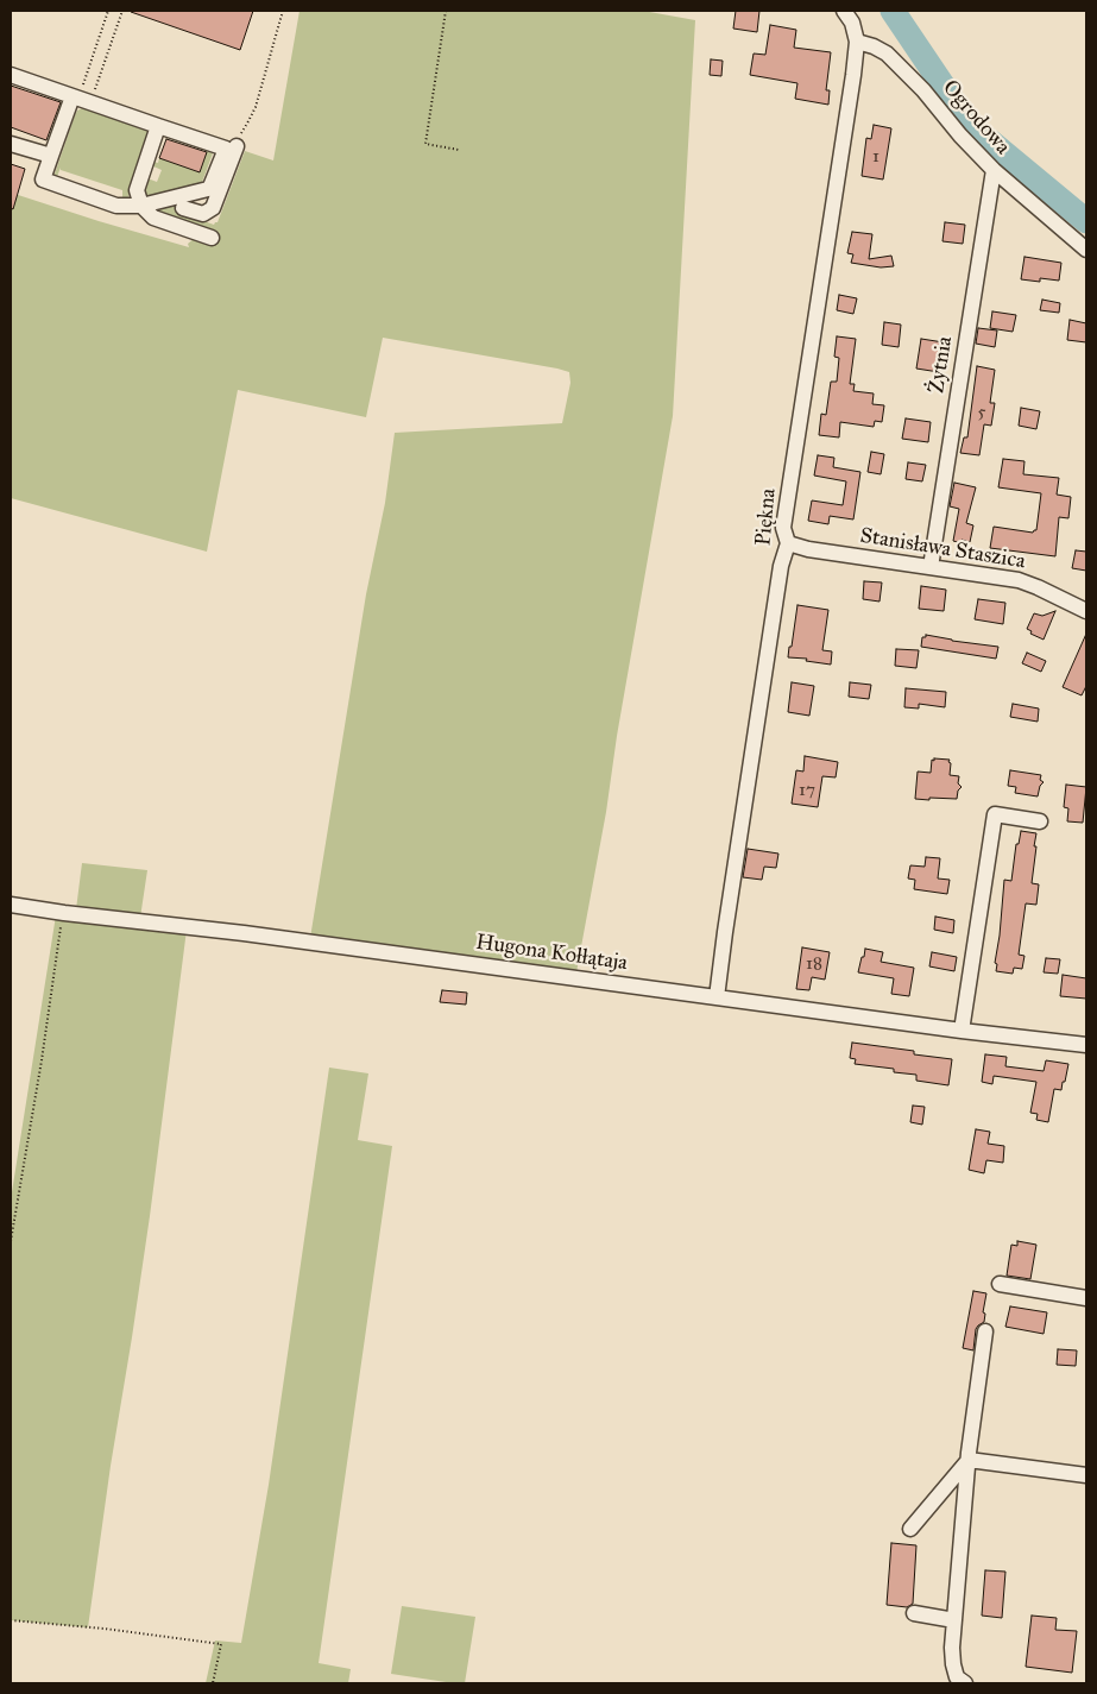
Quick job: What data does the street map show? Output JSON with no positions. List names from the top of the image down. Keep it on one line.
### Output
{"streets":{"street":["Ogrodowa","Żytnia","Piękna","Stanisława Staszica","Hugona Kołłątaja"]},"crossings":[["Ogrodowa","Żytnia"],["Ogrodowa","Piękna"],["Żytnia","Stanisława Staszica"],["Piękna","Stanisława Staszica"],["Piękna","Hugona Kołłątaja"]],"house_numbers":["1","5","17","18"]}
